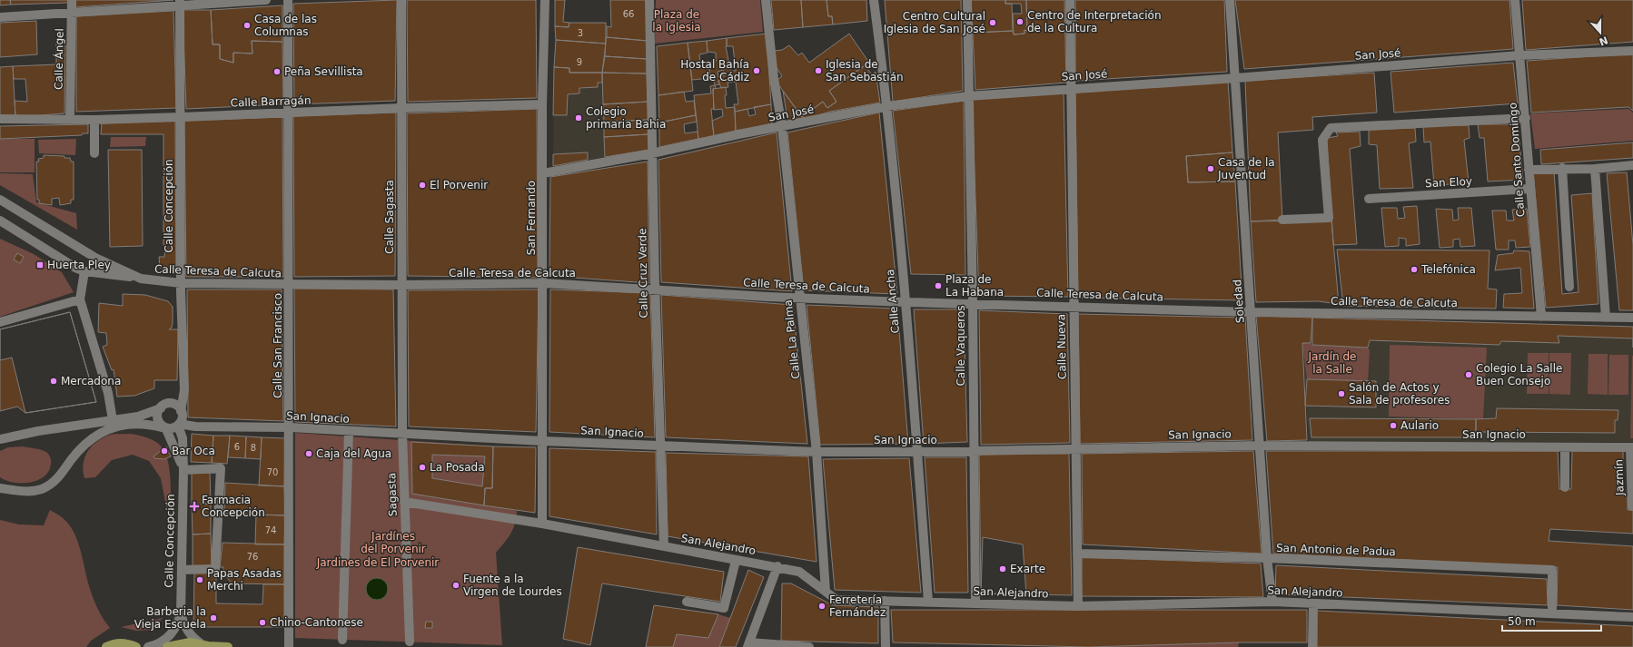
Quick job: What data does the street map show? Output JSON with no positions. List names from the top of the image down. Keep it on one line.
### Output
{"streets":{"street":["San José","Calle Ángel","Calle Barragán","Calle Santo Domingo","San Eloy","Calle Concepción","Calle Sagasta","San Fernando","Calle Teresa de Calcuta","Calle Cruz Verde","Calle Ancha","Soledad","Calle La Palma","Calle San Francisco","Calle Vaqueros","Calle Nueva","San Ignacio","Jazmín","Sagasta","San Alejandro","San Antonio de Padua"]},"crossings":[["San José","Calle Santo Domingo"],["San José","San Fernando"],["San José","Calle Cruz Verde"],["San José","Calle Ancha"],["San José","Soledad"],["San José","Calle La Palma"],["San José","Calle Vaqueros"],["San José","Calle Nueva"],["Calle Ángel","Calle Barragán"],["Calle Barragán","Calle Concepción"],["Calle Barragán","Calle Sagasta"],["Calle Barragán","San Fernando"],["Calle Barragán","Calle San Francisco"],["Calle Santo Domingo","San Eloy"],["Calle Santo Domingo","Calle Teresa de Calcuta"],["Calle Concepción","Calle Teresa de Calcuta"],["Calle Concepción","San Ignacio"],["Calle Sagasta","Calle Teresa de Calcuta"],["Calle Sagasta","San Ignacio"],["Calle Sagasta","Sagasta"],["San Fernando","Calle Teresa de Calcuta"],["San Fernando","San Ignacio"],["San Fernando","San Alejandro"],["Calle Teresa de Calcuta","Calle Cruz Verde"],["Calle Teresa de Calcuta","Calle Ancha"],["Calle Teresa de Calcuta","Soledad"],["Calle Teresa de Calcuta","Calle La Palma"],["Calle Teresa de Calcuta","Calle San Francisco"],["Calle Teresa de Calcuta","Calle Vaqueros"],["Calle Teresa de Calcuta","Calle Nueva"],["Calle Cruz Verde","San Ignacio"],["Calle Cruz Verde","San Alejandro"],["Calle Ancha","San Ignacio"],["Calle Ancha","San Alejandro"],["Soledad","San Ignacio"],["Soledad","San Alejandro"],["Soledad","San Antonio de Padua"],["Calle La Palma","San Ignacio"],["Calle La Palma","San Alejandro"],["Calle San Francisco","San Ignacio"],["Calle Vaqueros","San Ignacio"],["Calle Vaqueros","San Alejandro"],["Calle Nueva","San Ignacio"],["Calle Nueva","San Alejandro"],["Calle Nueva","San Antonio de Padua"],["San Ignacio","Jazmín"],["San Ignacio","Sagasta"],["Sagasta","San Alejandro"],["San Alejandro","San Antonio de Padua"]],"parks":["Plaza de la Iglesia","Jardín de la Salle","Jardínes del Porvenir","Jardines de El Porvenir"],"places":{"other":["Centro de Interpretación de la Cultura","Centro Cultural Iglesia de San José","Casa de las Columnas","Hostal Bahía de Cádiz","Iglesia de San Sebastián","Peña Sevillista","Colegio primaria Bahia","Casa de la Juventud","El Porvenir","Telefónica","Plaza de La Habana","Colegio La Salle Buen Consejo","Mercadona","Salón de Actos y Sala de profesores","Aulario","Bar Oca","Caja del Agua","La Posada","Exarte","Papas Asadas Merchi","Fuente a la Virgen de Lourdes","Ferretería Fernández","Barberia la Vieja Escuela","Chino-Cantonese"],"transit":["Huerta Pley"],"health":["Farmacia Concepción"]},"house_numbers":["66","3","9","6","8","70","74","76"],"scale_bar":"50 m","north":"bottom"}
